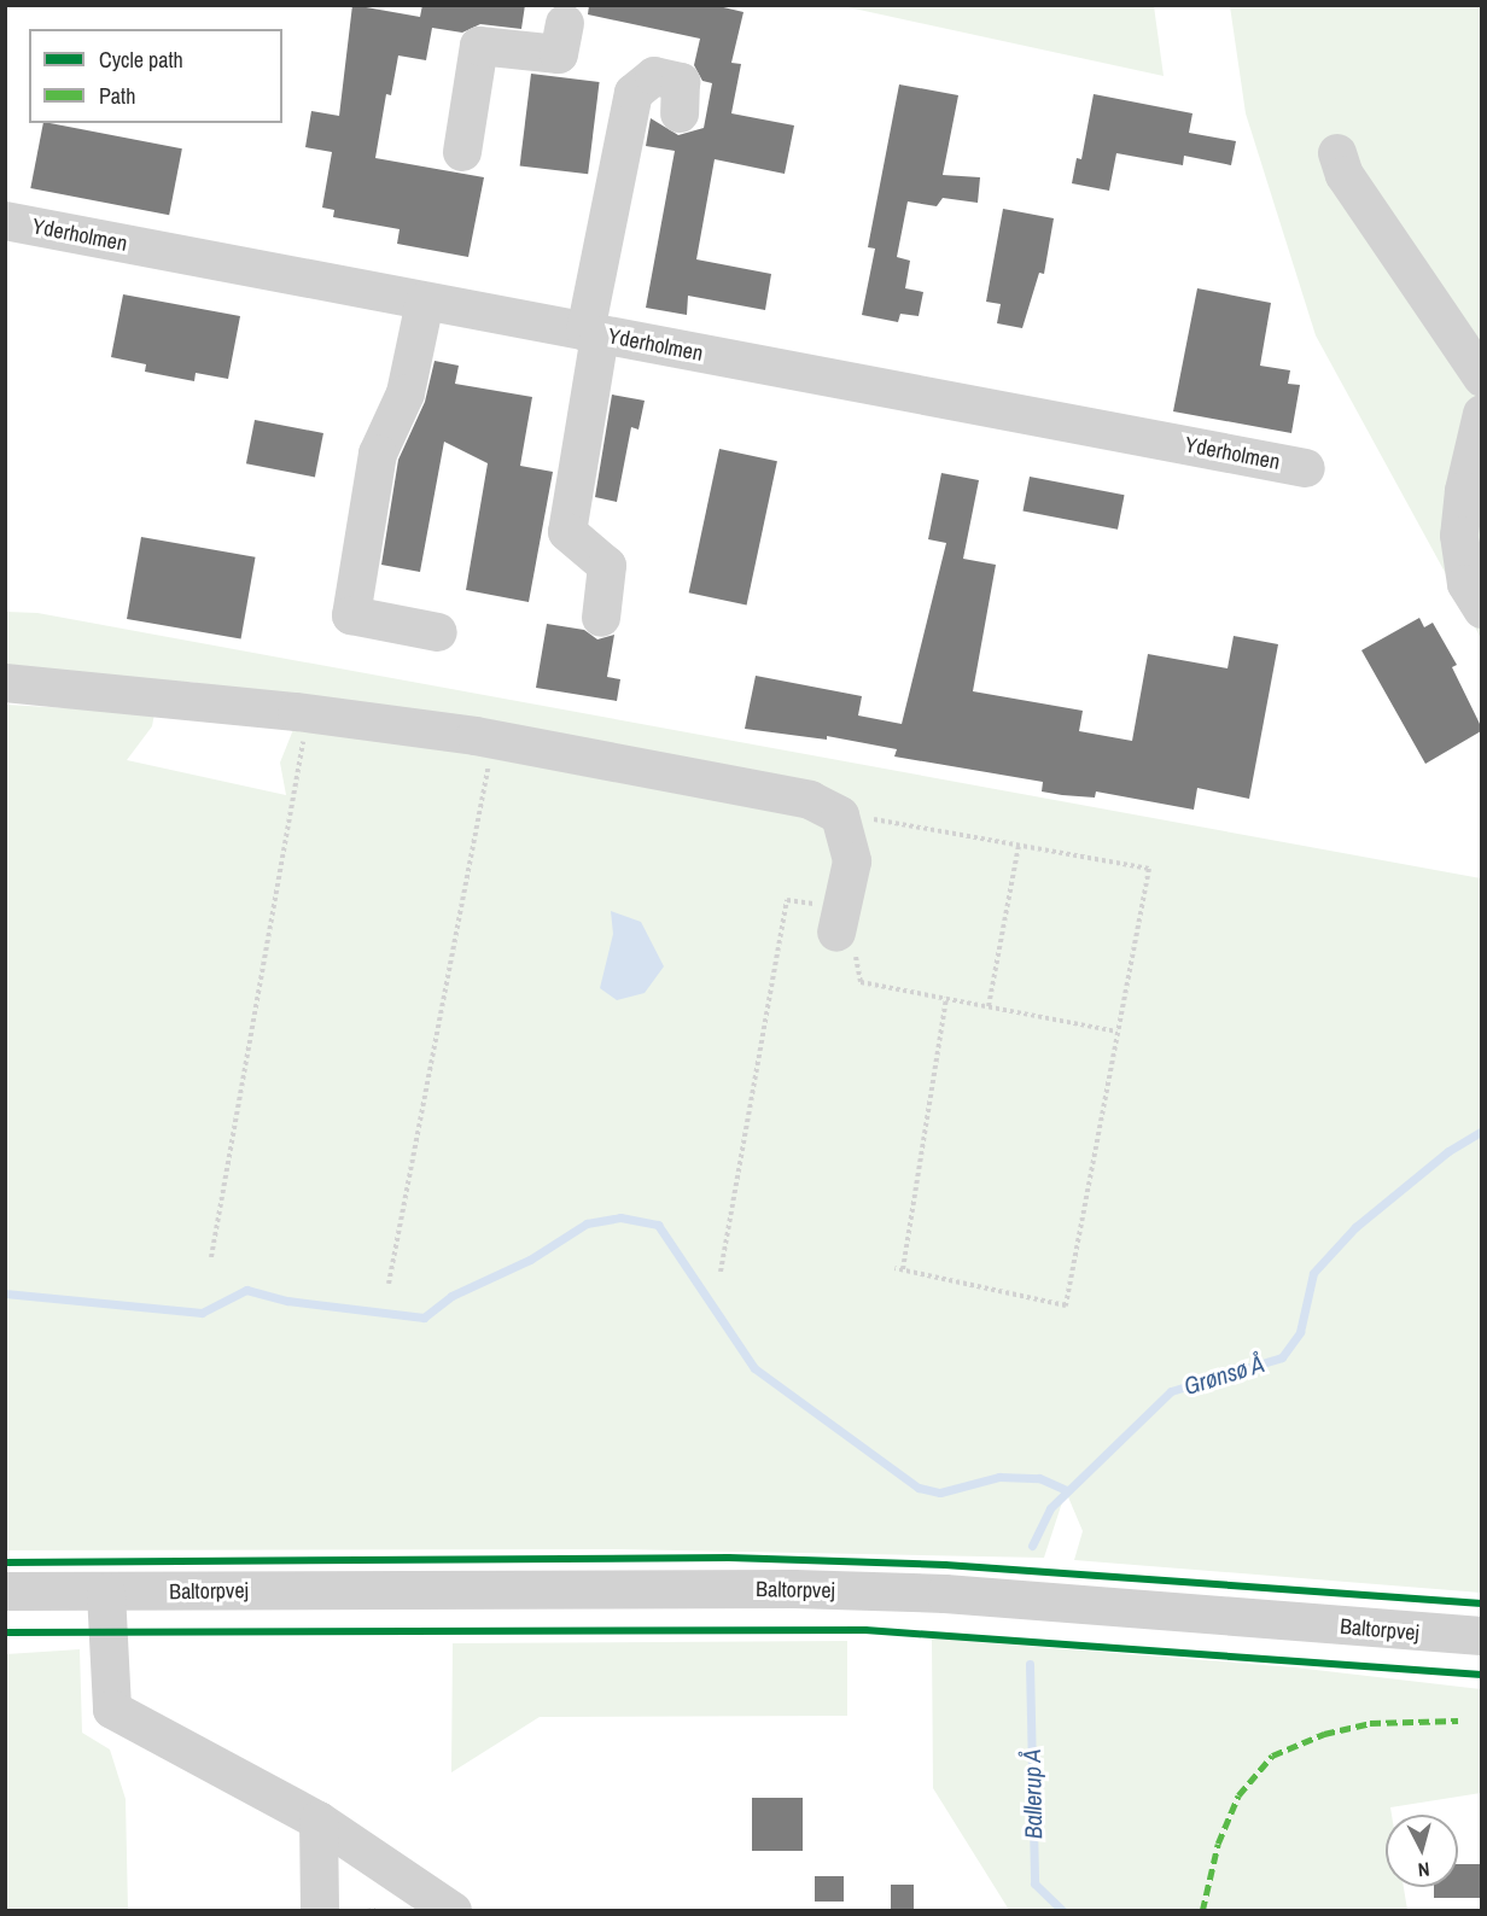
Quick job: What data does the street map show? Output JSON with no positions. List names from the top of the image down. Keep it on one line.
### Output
{"streets":{"street":["Yderholmen","Baltorpvej"]},"water":["Grønsø Å","Ballerup Å"],"legend":["Cycle path","Path"],"north":"bottom"}
